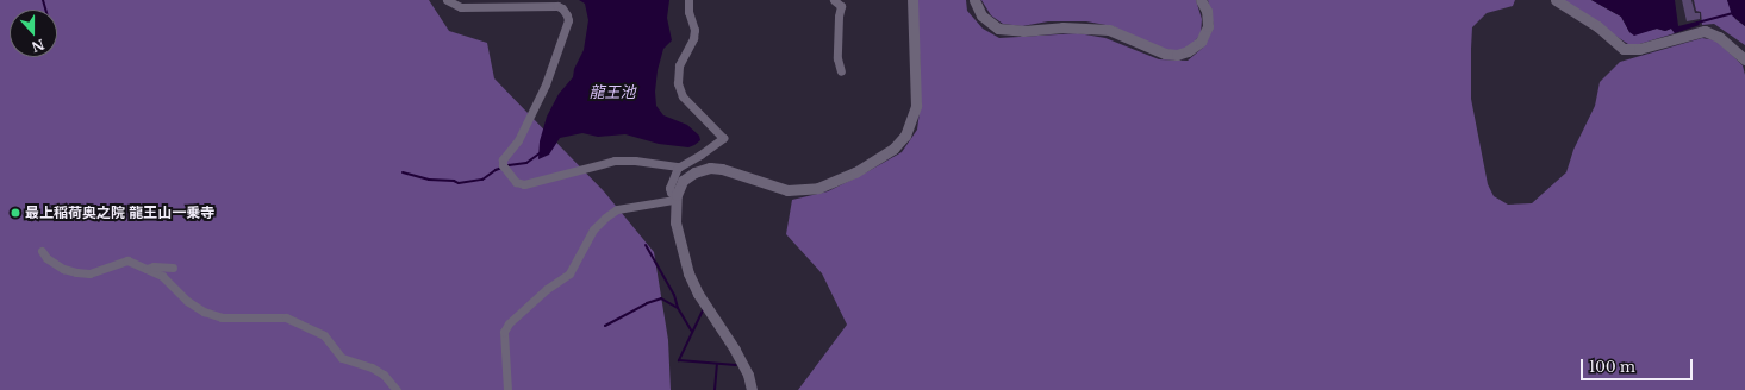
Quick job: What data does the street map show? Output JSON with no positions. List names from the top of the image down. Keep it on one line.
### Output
{"water":["龍王池"],"places":["最上稲荷奥之院 龍王山一乗寺"],"scale_bar":"100 m","north":"bottom"}
